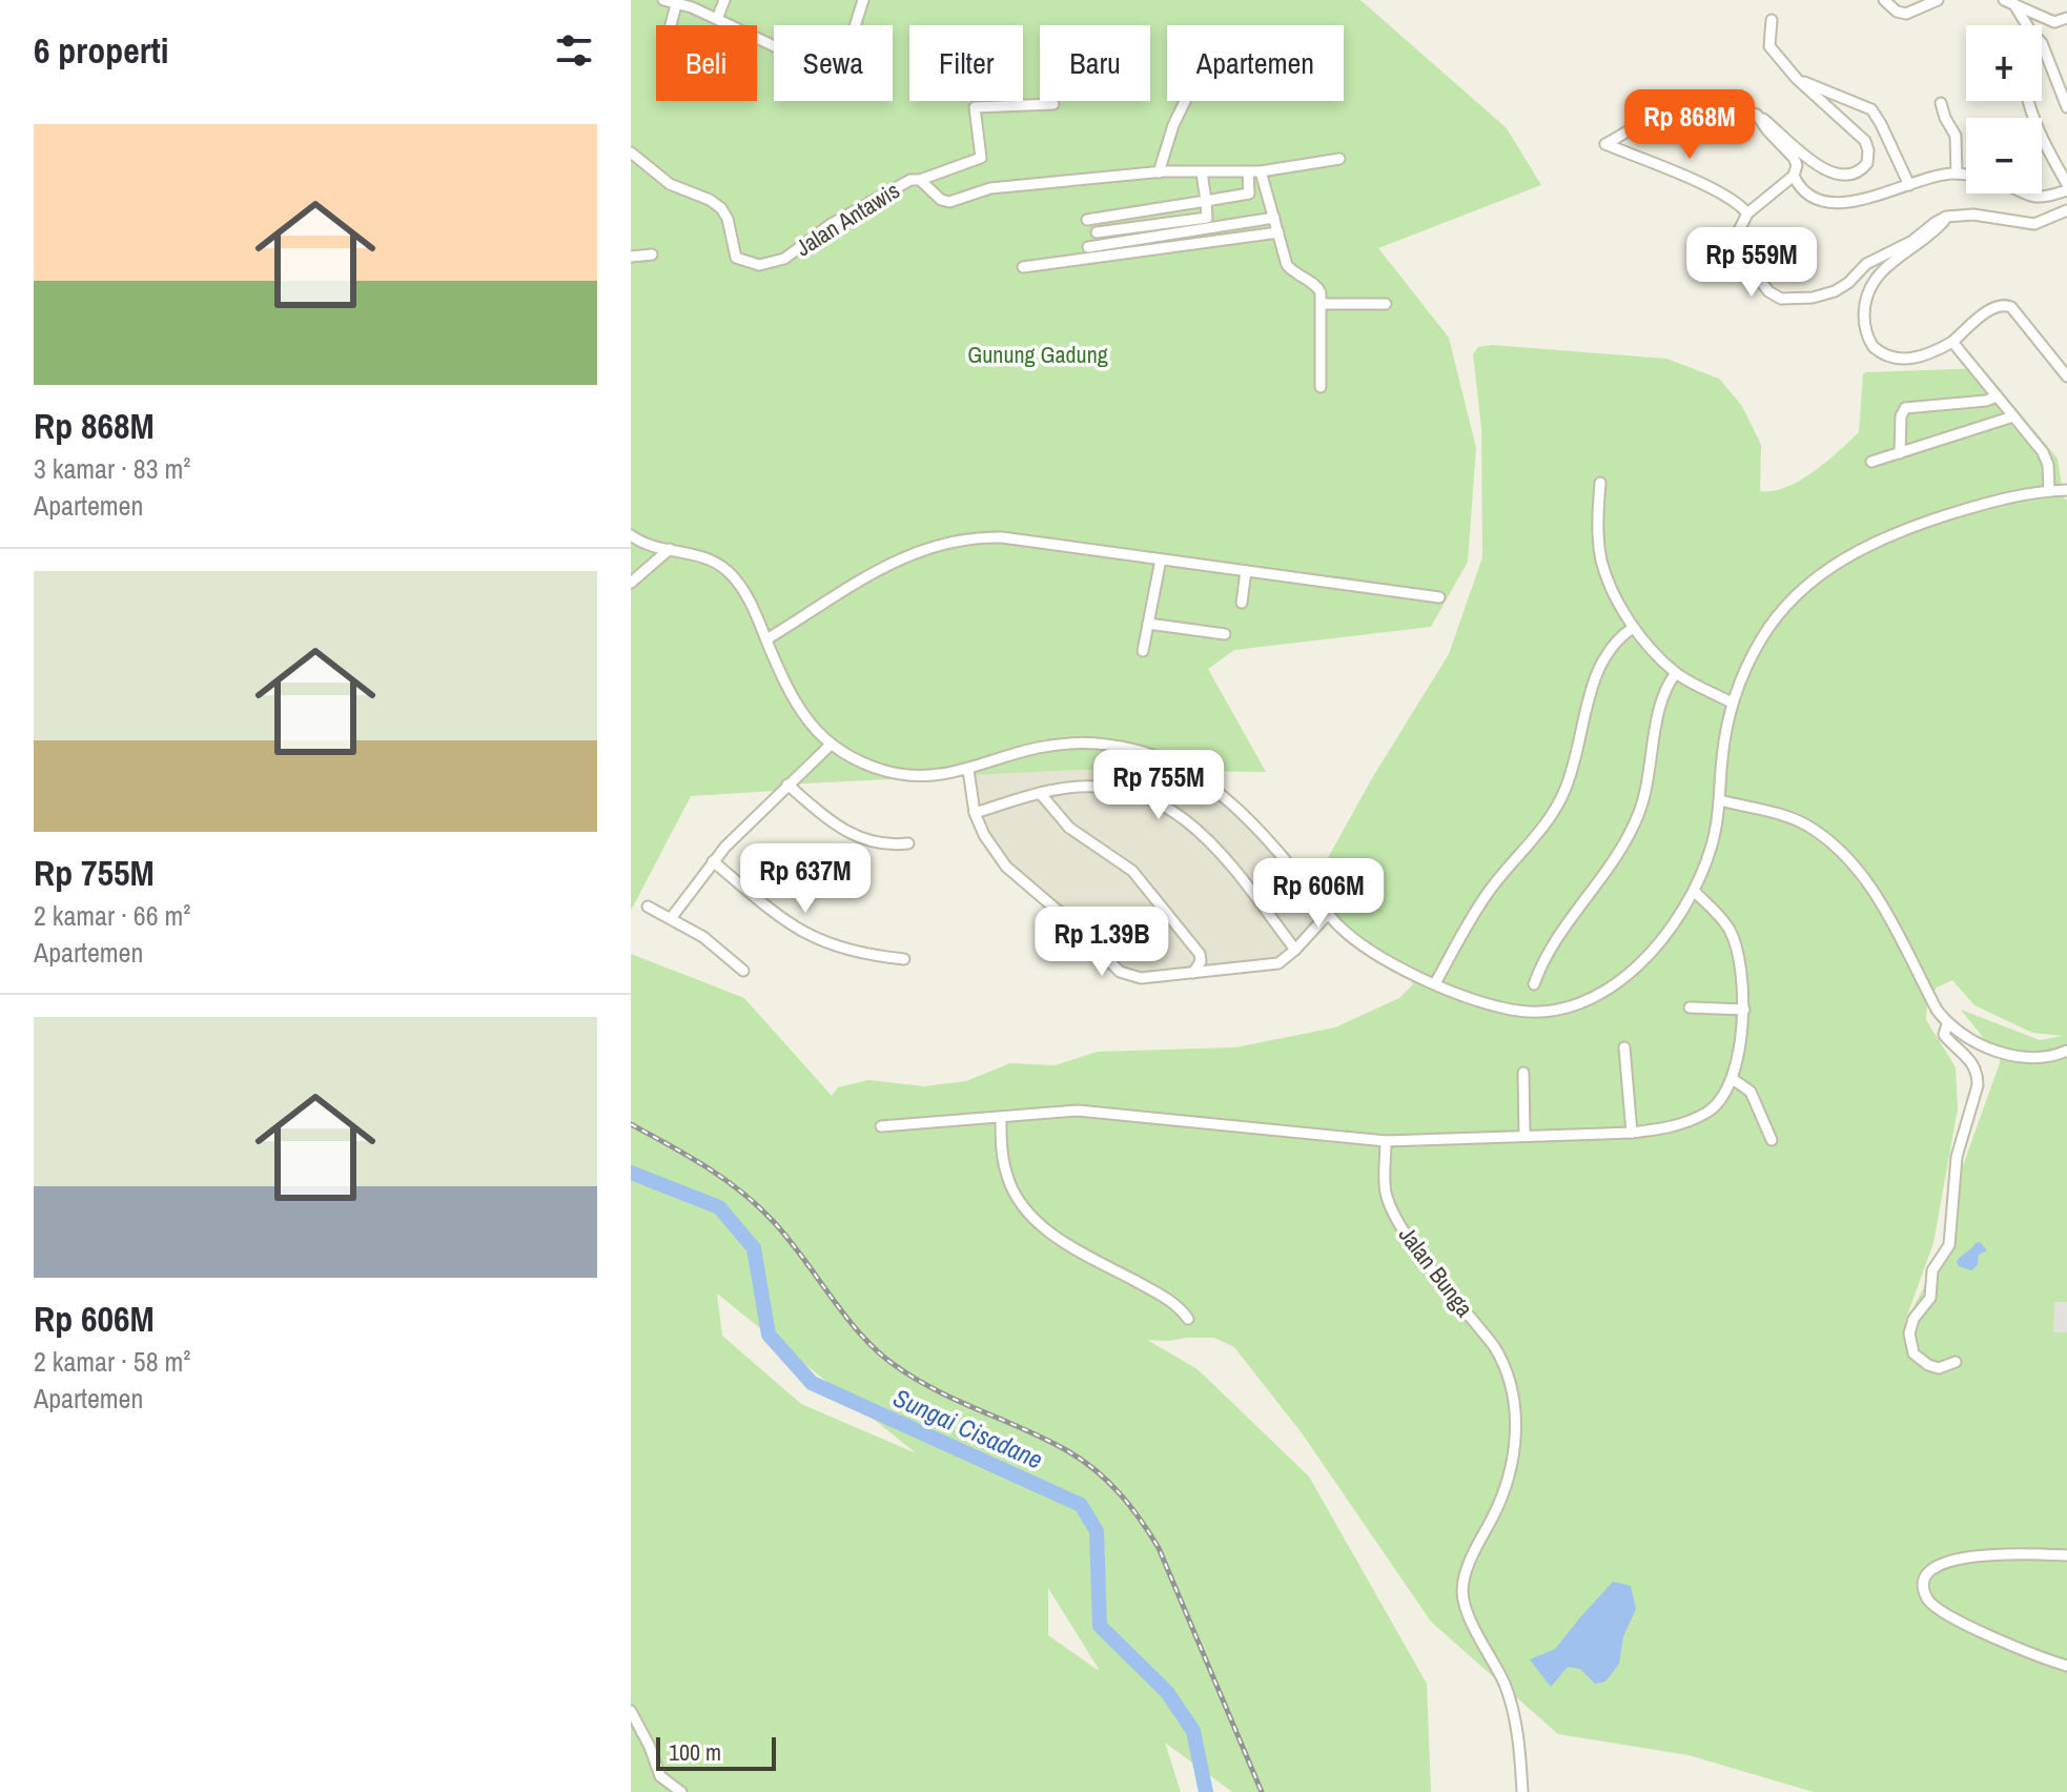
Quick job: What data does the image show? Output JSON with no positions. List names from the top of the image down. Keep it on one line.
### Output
{"streets":{"street":["Jalan Antawis","Jalan Bunga"]},"water":["Sungai Cisadane"],"parks":["Gunung Gadung"],"scale_bar":"100 m","page":{"heading":"6 properti","map_buttons":["+","−"],"chip":["Beli","Sewa","Filter","Baru","Apartemen"],"price":["Rp 868M","Rp 559M","Rp 755M","Rp 637M","Rp 606M","Rp 1.39B"],"list":[{"name":"Rp 868M","note":"3 kamar · 83 m² · Apartemen"},{"name":"Rp 755M","note":"2 kamar · 66 m² · Apartemen"},{"name":"Rp 606M","note":"2 kamar · 58 m² · Apartemen"}],"scale":"100 m"}}
